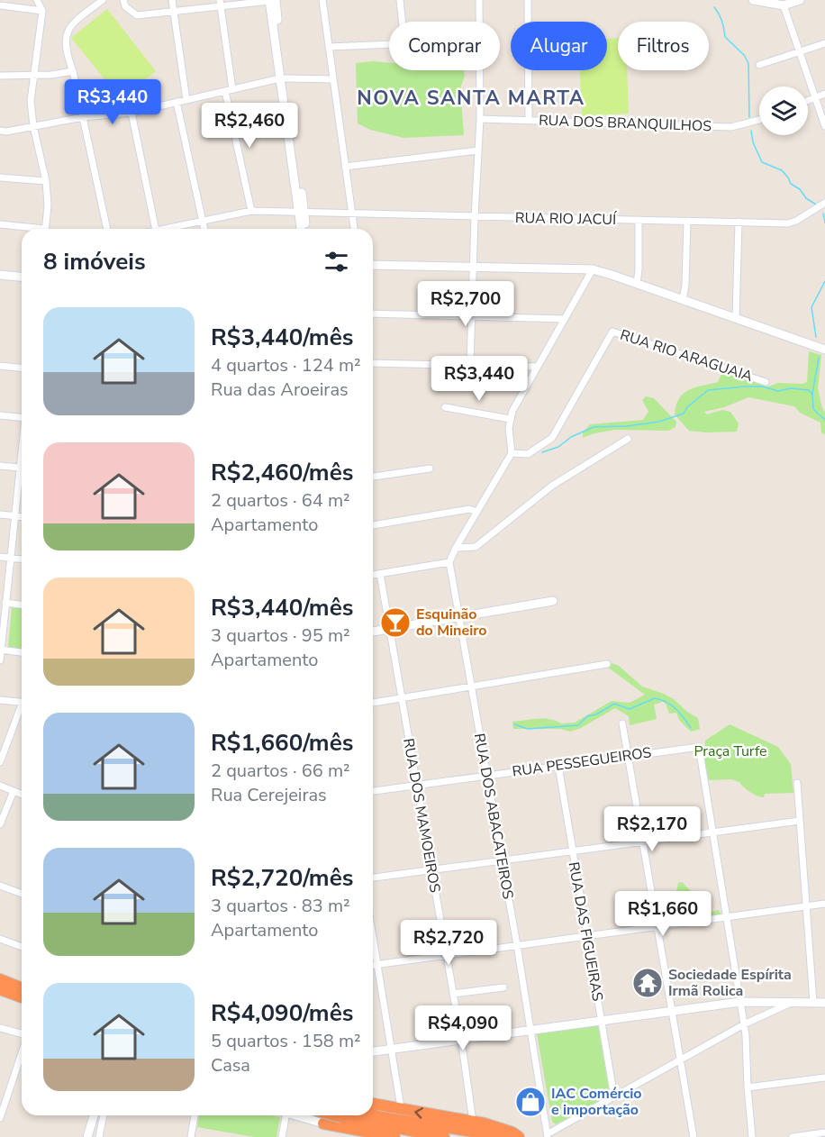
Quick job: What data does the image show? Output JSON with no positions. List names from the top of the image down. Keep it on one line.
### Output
{"streets":{"street":["RUA DOS BRANQUILHOS","RUA RIO JACUÍ","RUA RIO ARAGUAIA","RUA PESSEGUEIROS","RUA DOS MAMOEIROS","RUA DOS ABACATEIROS","RUA DAS FIGUEIRAS"]},"crossings":[["RUA PESSEGUEIROS","RUA DOS MAMOEIROS"],["RUA PESSEGUEIROS","RUA DOS ABACATEIROS"],["RUA PESSEGUEIROS","RUA DAS FIGUEIRAS"]],"districts":["NOVA SANTA MARTA"],"parks":["Praça Turfe"],"places":{"bar":["Esquinão do Mineiro"],"temple":["Sociedade Espírita Irmã Rolica"],"shop":["IAC Comércio e importação"]},"page":{"chip":["Comprar","Alugar","Filtros"],"price":["R$3,440","R$2,460","R$2,700","R$3,440","R$2,170","R$1,660","R$2,720","R$4,090"],"heading":"8 imóveis","list":[{"name":"R$3,440/mês","note":"4 quartos · 124 m² · Rua das Aroeiras"},{"name":"R$2,460/mês","note":"2 quartos · 64 m² · Apartamento"},{"name":"R$3,440/mês","note":"3 quartos · 95 m² · Apartamento"},{"name":"R$1,660/mês","note":"2 quartos · 66 m² · Rua Cerejeiras"},{"name":"R$2,720/mês","note":"3 quartos · 83 m² · Apartamento"},{"name":"R$4,090/mês","note":"5 quartos · 158 m² · Casa"}]}}
